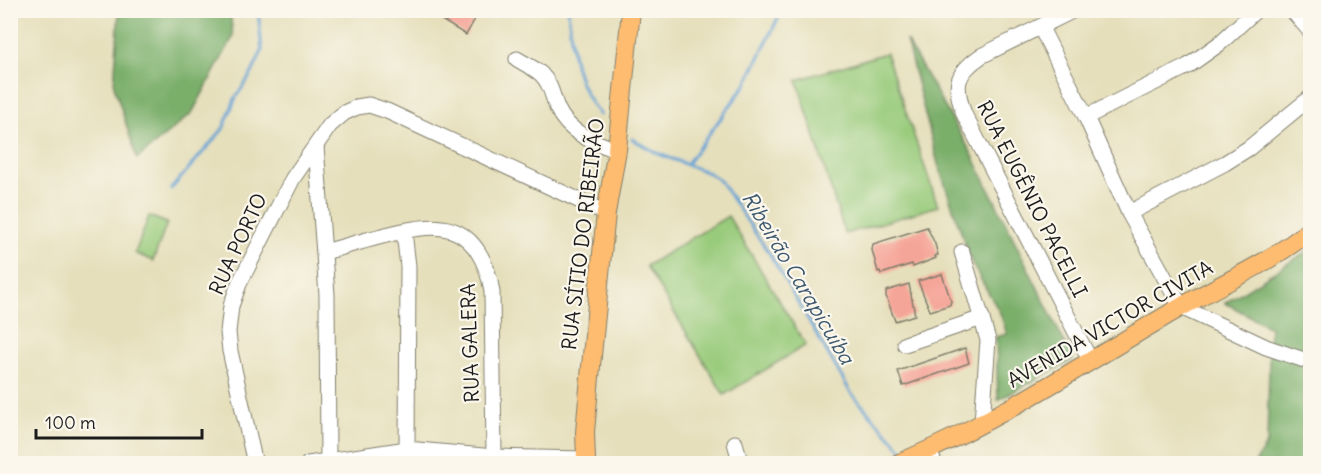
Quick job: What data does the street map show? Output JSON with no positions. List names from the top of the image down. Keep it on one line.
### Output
{"streets":{"main road":["RUA SÍTIO DO RIBEIRÃO","AVENIDA VICTOR CIVITA"],"street":["RUA EUGÊNIO PACELLI","RUA PORTO","RUA GALERA"]},"crossings":[["RUA EUGÊNIO PACELLI","AVENIDA VICTOR CIVITA"],["RUA SÍTIO DO RIBEIRÃO","RUA PORTO"]],"water":["Ribeirão Carapicuíba"],"scale_bar":"100 m"}
